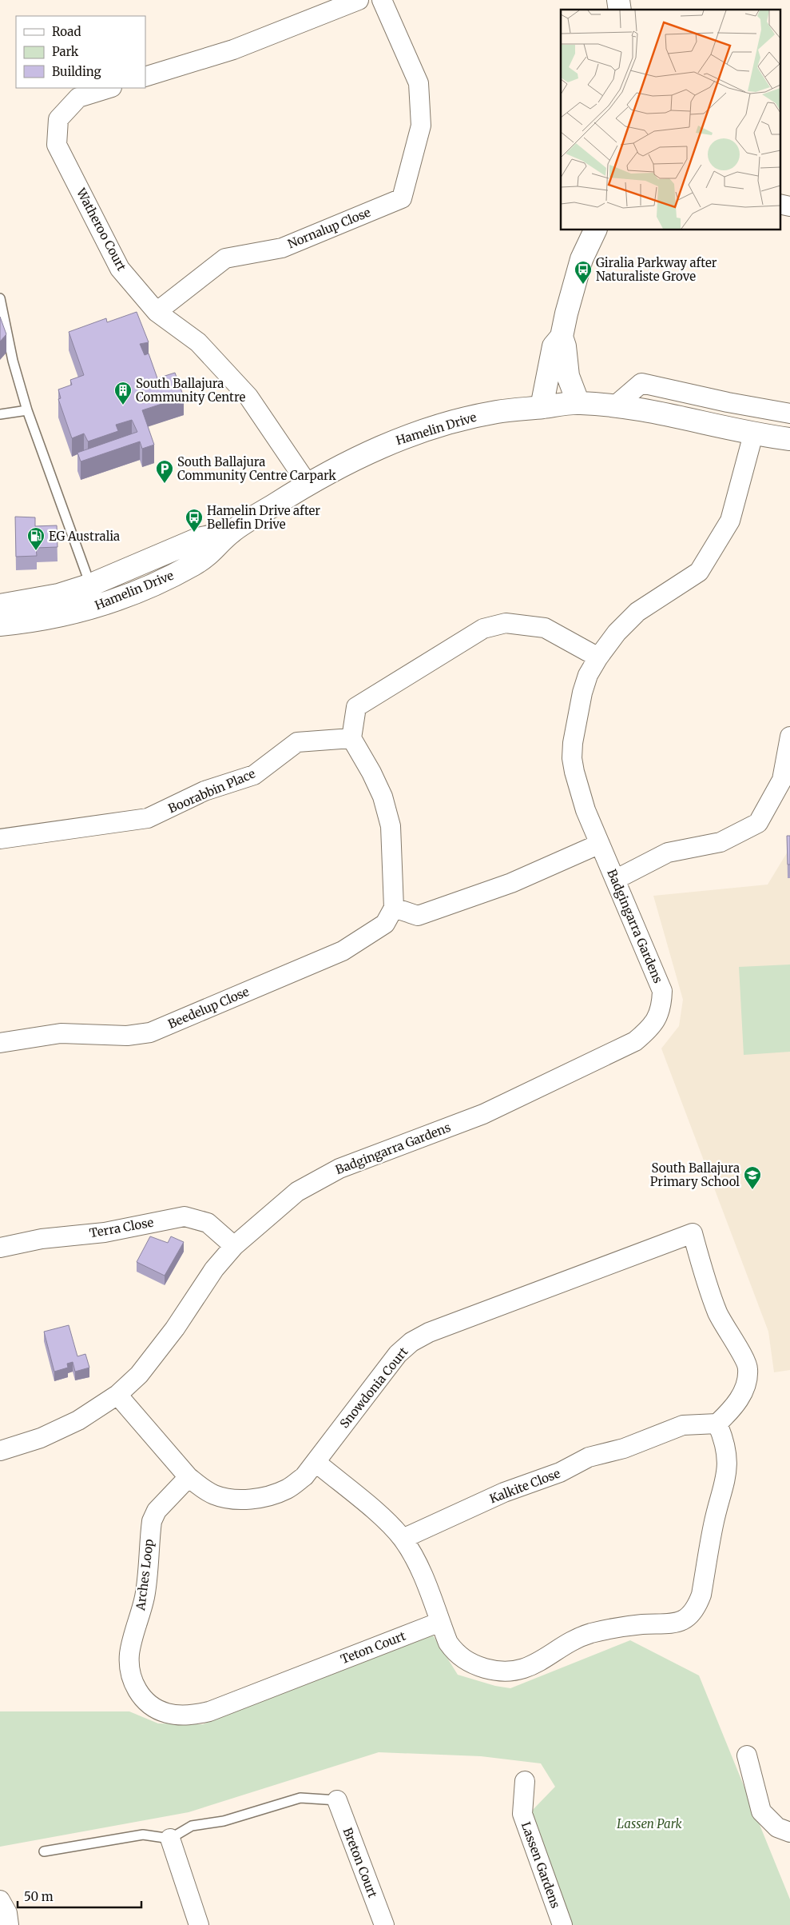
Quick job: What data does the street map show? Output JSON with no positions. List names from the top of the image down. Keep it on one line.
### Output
{"streets":{"street":["Nornalup Close","Watheroo Court","Hamelin Drive","Boorabbin Place","Badgingarra Gardens","Beedelup Close","Terra Close","Snowdonia Court","Kalkite Close","Arches Loop","Teton Court","Breton Court","Lassen Gardens"]},"crossings":[["Nornalup Close","Watheroo Court"],["Watheroo Court","Hamelin Drive"],["Hamelin Drive","Badgingarra Gardens"],["Badgingarra Gardens","Terra Close"],["Badgingarra Gardens","Snowdonia Court"],["Snowdonia Court","Kalkite Close"],["Snowdonia Court","Arches Loop"],["Arches Loop","Teton Court"]],"parks":["Lassen Park"],"places":{"bus stop":["Giralia Parkway after Naturaliste Grove","Hamelin Drive after Bellefin Drive"],"building":["South Ballajura Community Centre"],"parking":["South Ballajura Community Centre Carpark"],"fuel station":["EG Australia"],"school or university":["South Ballajura Primary School"]},"legend":["Road","Park","Building"],"scale_bar":"50 m"}
